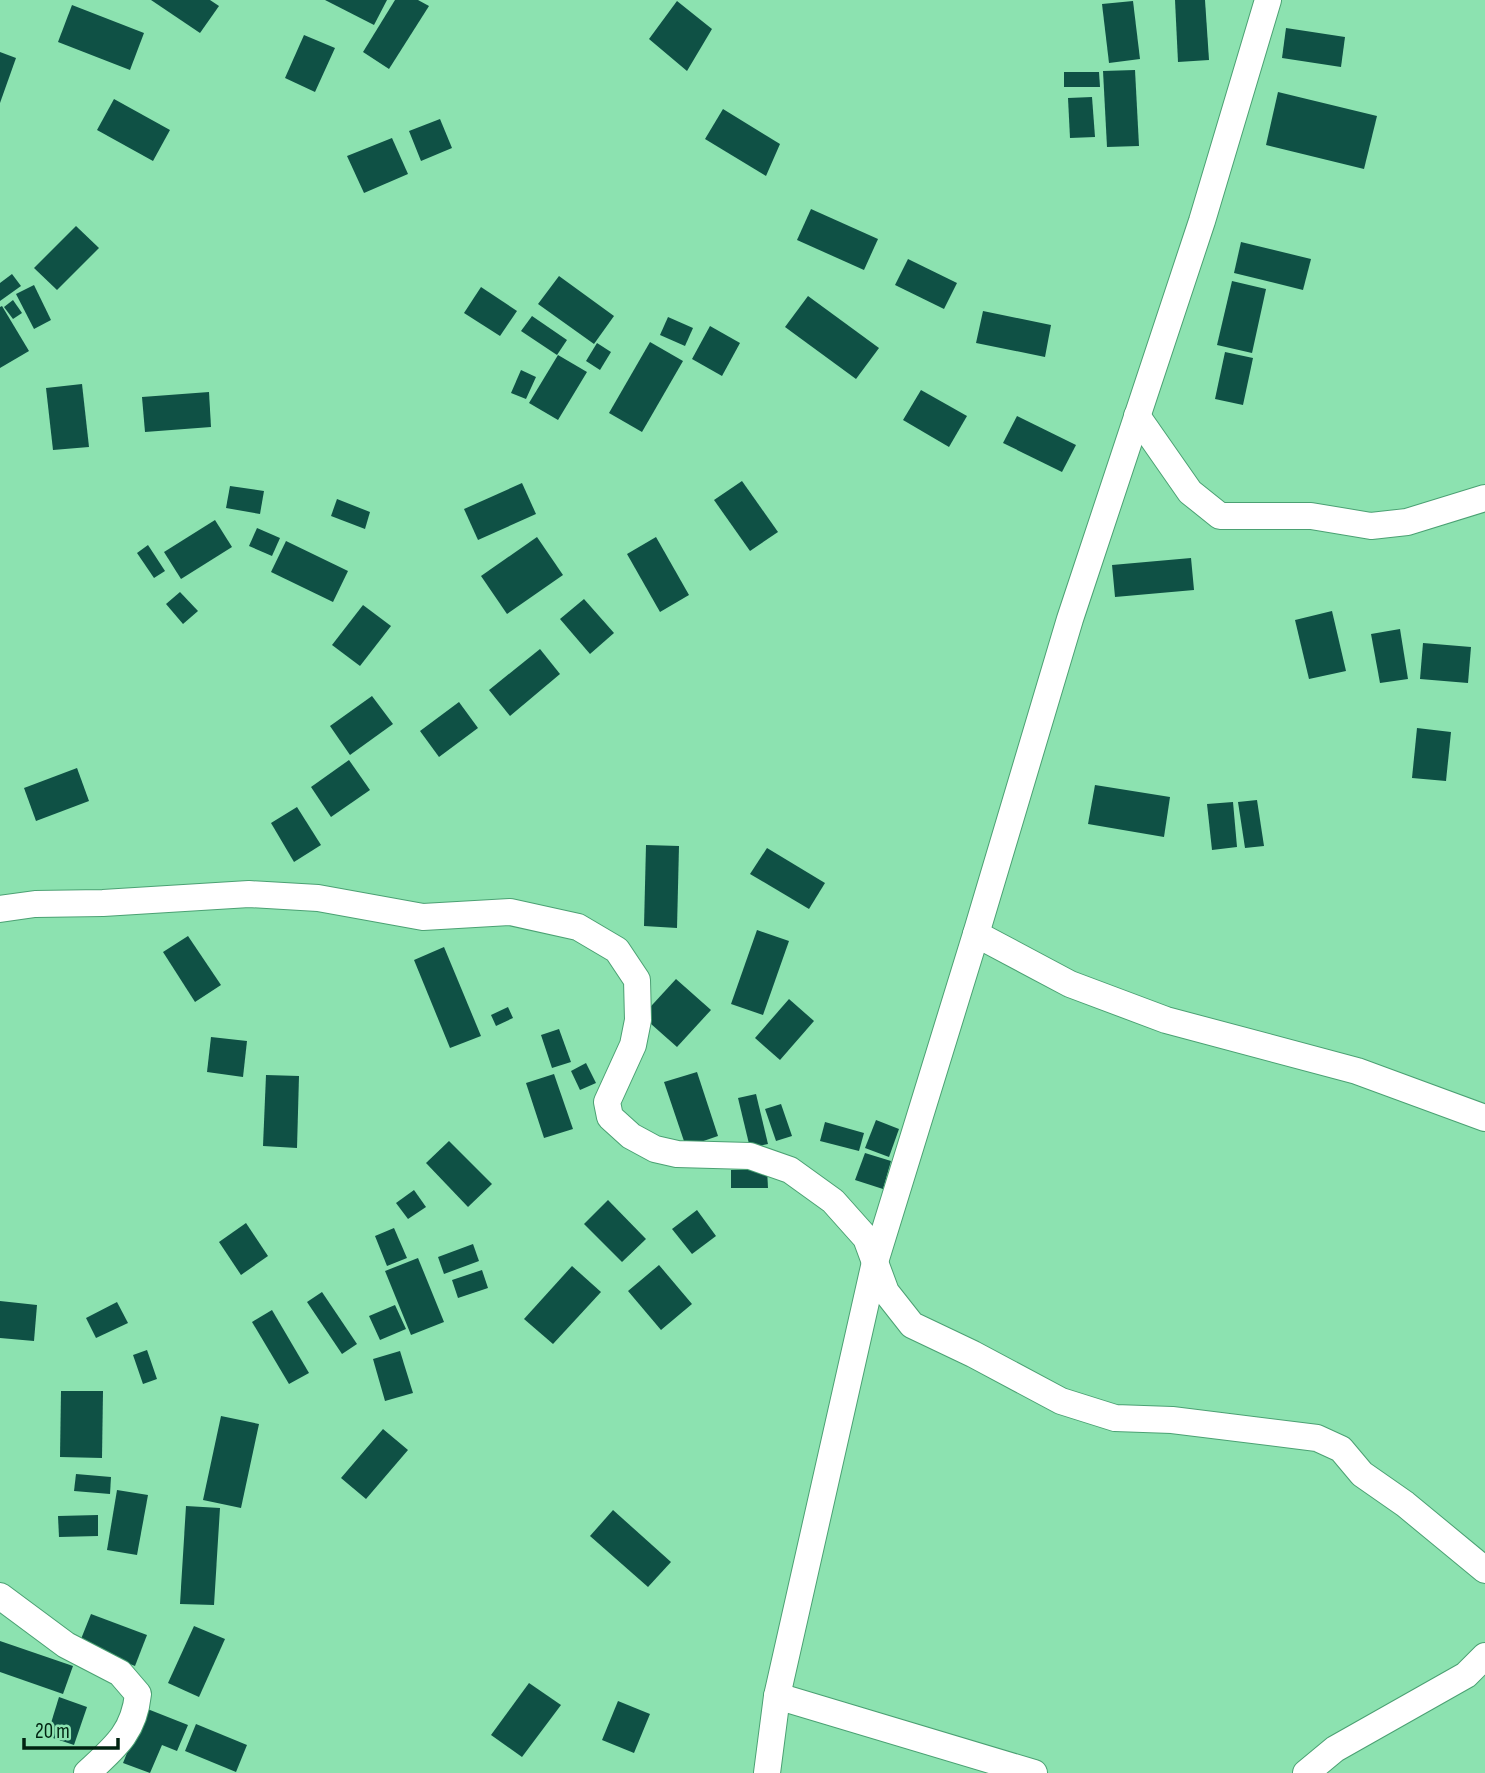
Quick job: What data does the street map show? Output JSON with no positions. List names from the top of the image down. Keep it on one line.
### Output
{"scale_bar":"20 m"}
